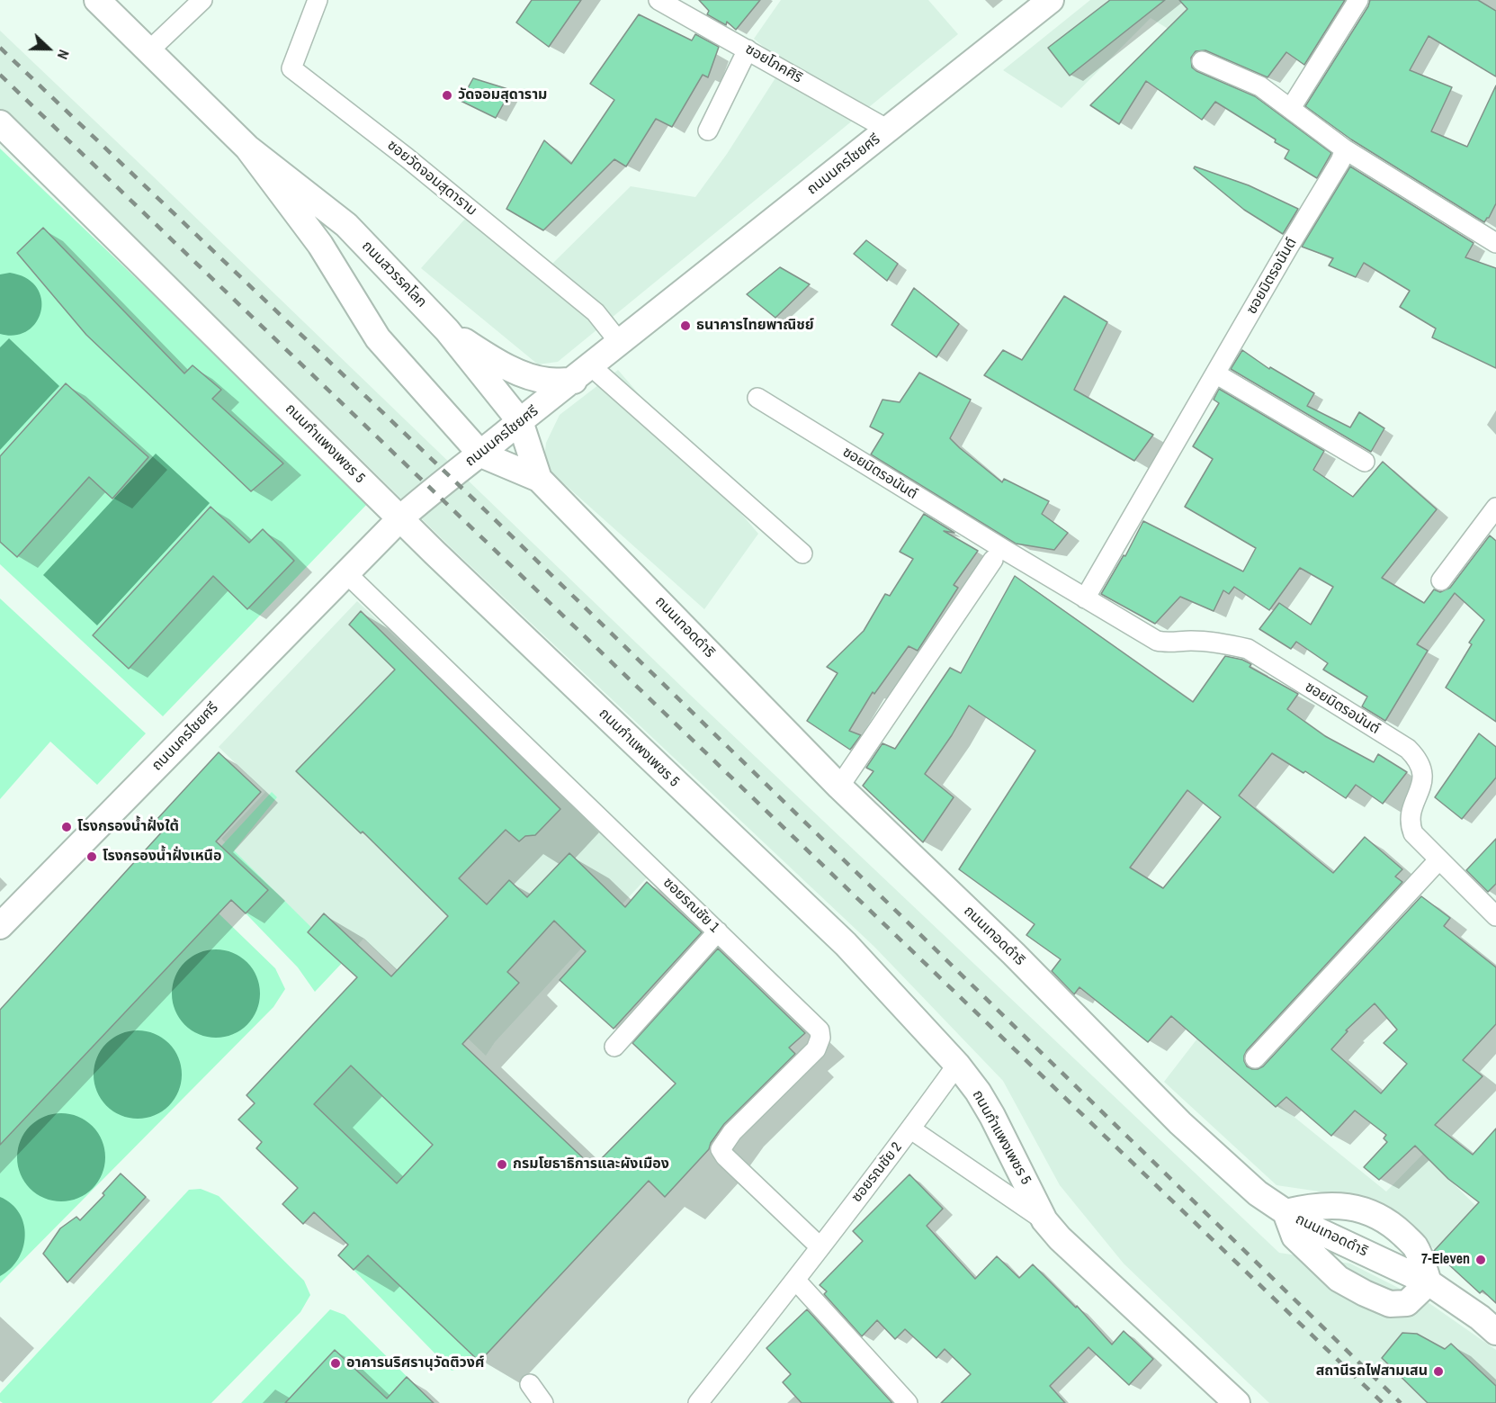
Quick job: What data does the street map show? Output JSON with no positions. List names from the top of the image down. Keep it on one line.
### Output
{"streets":{"street":["ซอยโภคศิริ","ถนนนครไชยศรี","ซอยวัดจอมสุดาราม","ถนนสวรรคโลก","ซอยมิตรอนันต์","ถนนกำแพงเพชร 5","ถนนเทอดดำริ","ซอยรณชัย 1","ซอยรณชัย 2"]},"crossings":[["ซอยโภคศิริ","ถนนนครไชยศรี"],["ถนนนครไชยศรี","ซอยวัดจอมสุดาราม"],["ถนนนครไชยศรี","ถนนสวรรคโลก"],["ถนนนครไชยศรี","ถนนกำแพงเพชร 5"],["ถนนนครไชยศรี","ถนนเทอดดำริ"],["ถนนนครไชยศรี","ซอยรณชัย 1"],["ถนนสวรรคโลก","ถนนเทอดดำริ"],["ถนนกำแพงเพชร 5","ซอยรณชัย 2"],["ซอยรณชัย 1","ซอยรณชัย 2"]],"places":["วัดจอมสุดาราม","ธนาคารไทยพาณิชย์","โรงกรองน้ำฝั่งใต้","โรงกรองน้ำฝั่งเหนือ","กรมโยธาธิการและผังเมือง","7-Eleven","อาคารนริศรานุวัดติวงศ์","สถานีรถไฟสามเสน"],"north":"right"}
